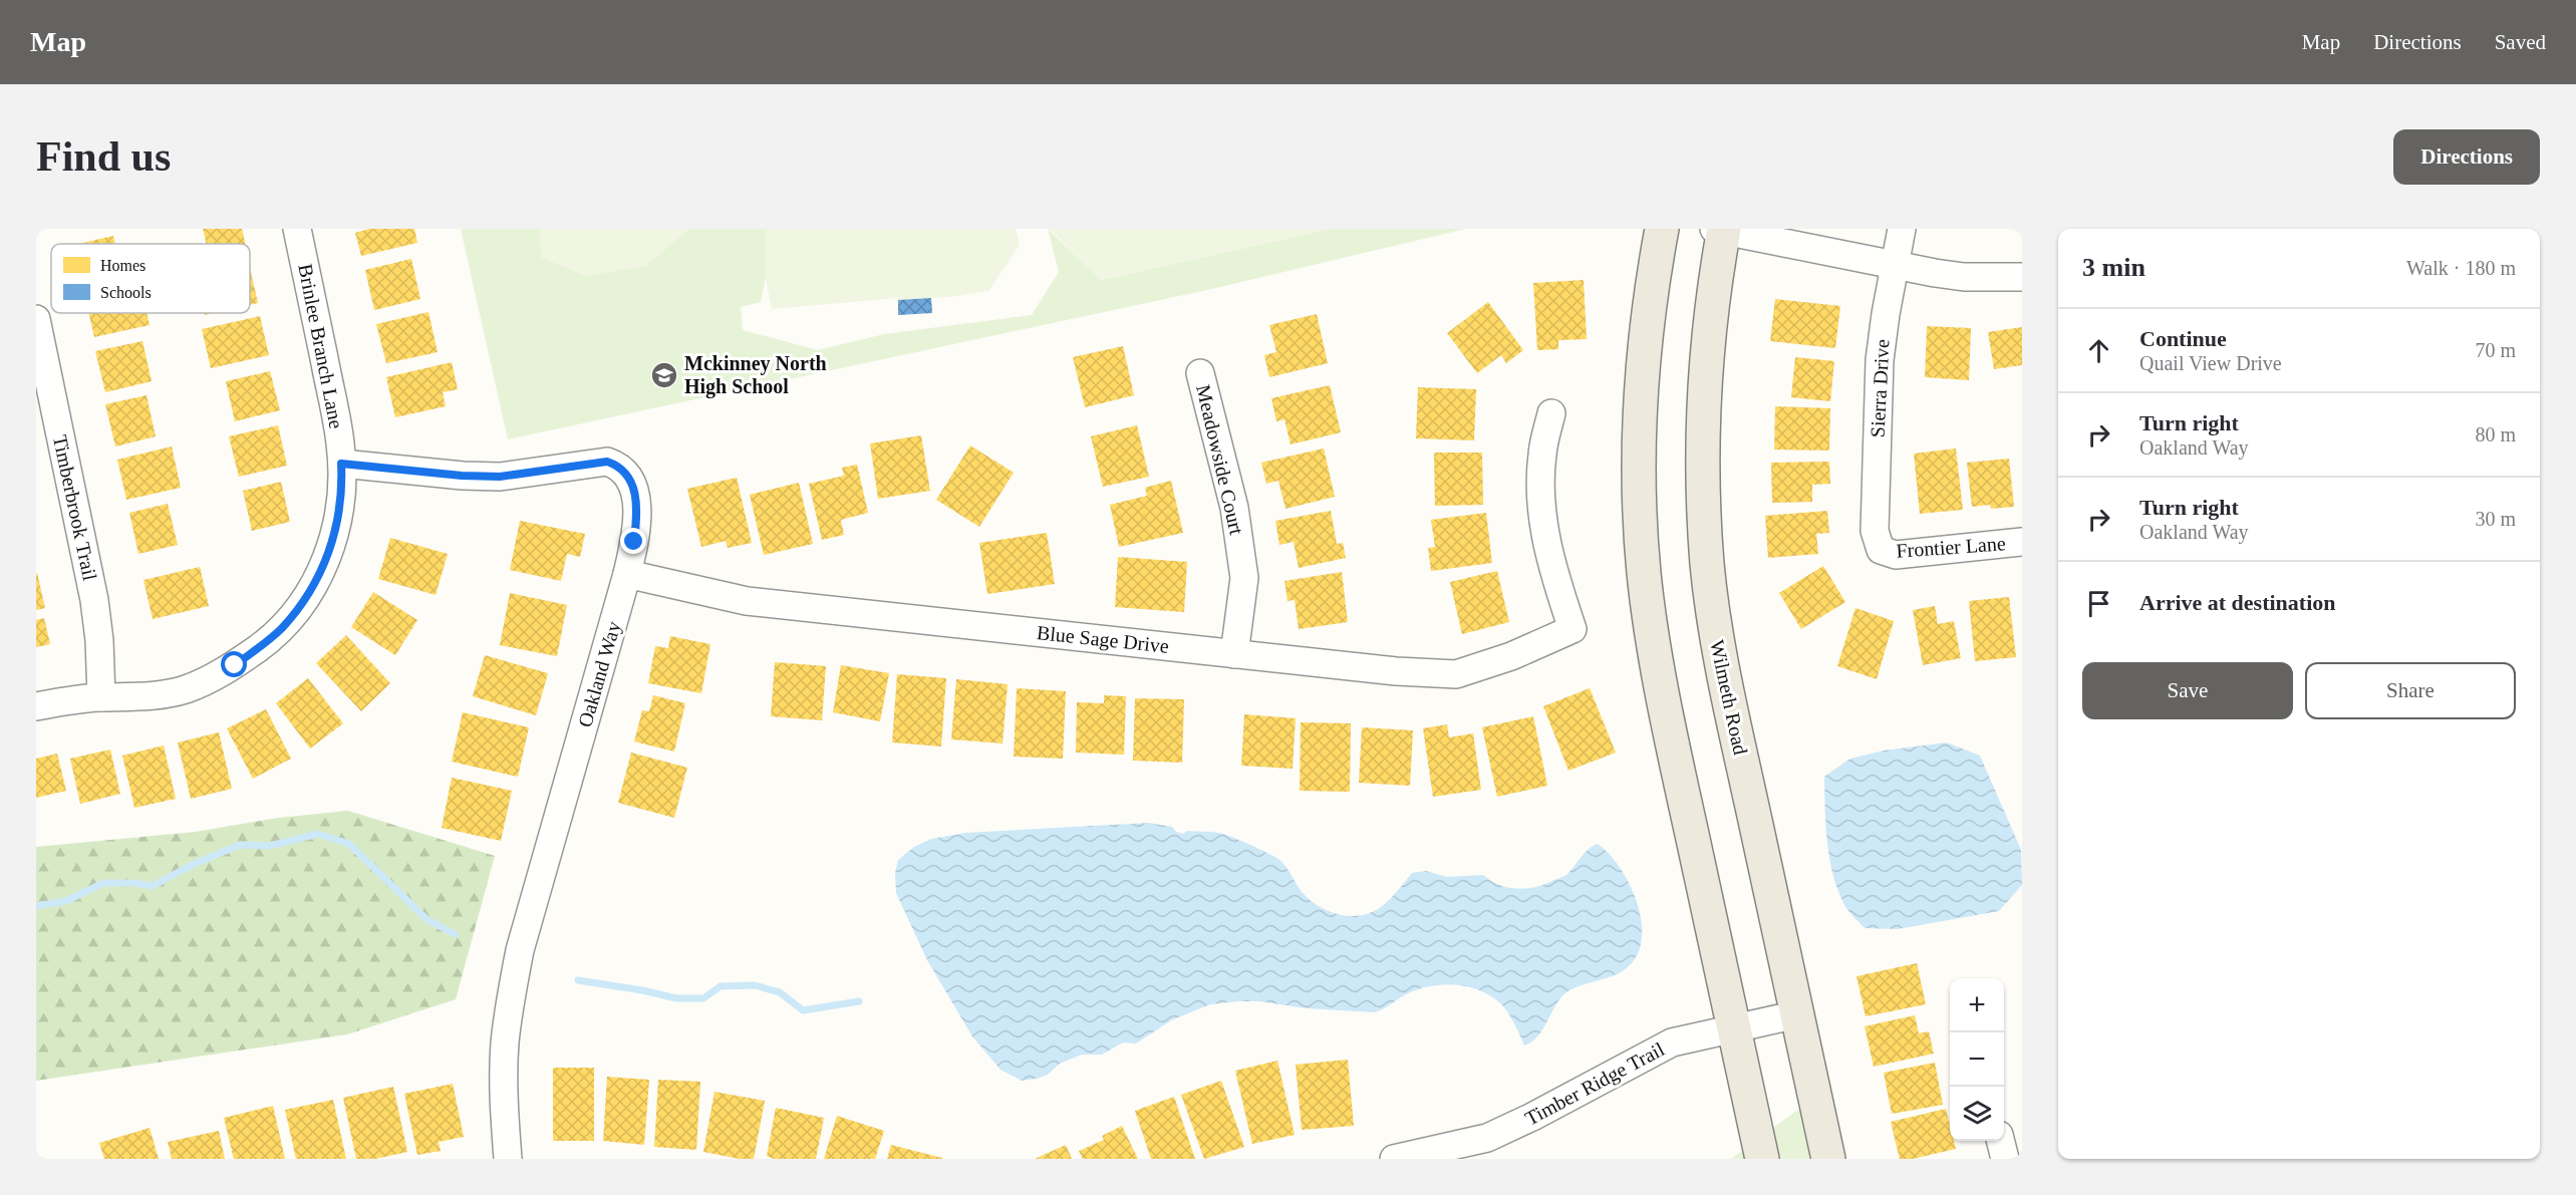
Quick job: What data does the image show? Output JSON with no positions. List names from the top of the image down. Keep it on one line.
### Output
{"streets":{"main road":["Wilmeth Road"],"street":["Brinlee Branch Lane","Sierra Drive","Meadowside Court","Timberbrook Trail","Frontier Lane","Blue Sage Drive","Oakland Way","Timber Ridge Trail"]},"crossings":[["Brinlee Branch Lane","Timberbrook Trail"],["Brinlee Branch Lane","Oakland Way"],["Sierra Drive","Frontier Lane"],["Meadowside Court","Blue Sage Drive"],["Blue Sage Drive","Oakland Way"],["Wilmeth Road","Timber Ridge Trail"]],"places":{"school or university":["Mckinney North High School"]},"legend":["Homes","Schools"],"page":{"header":"Map","nav":["Map","Directions","Saved"],"buttons":["Directions",["Save","Share"]],"title":"Find us","heading":["3 min","Walk · 180 m"],"list":[["Continue","Quail View Drive","70 m"],["Turn right","Oakland Way","80 m"],["Turn right","Oakland Way","30 m"],"Arrive at destination"],"map_buttons":["+","−"]}}
